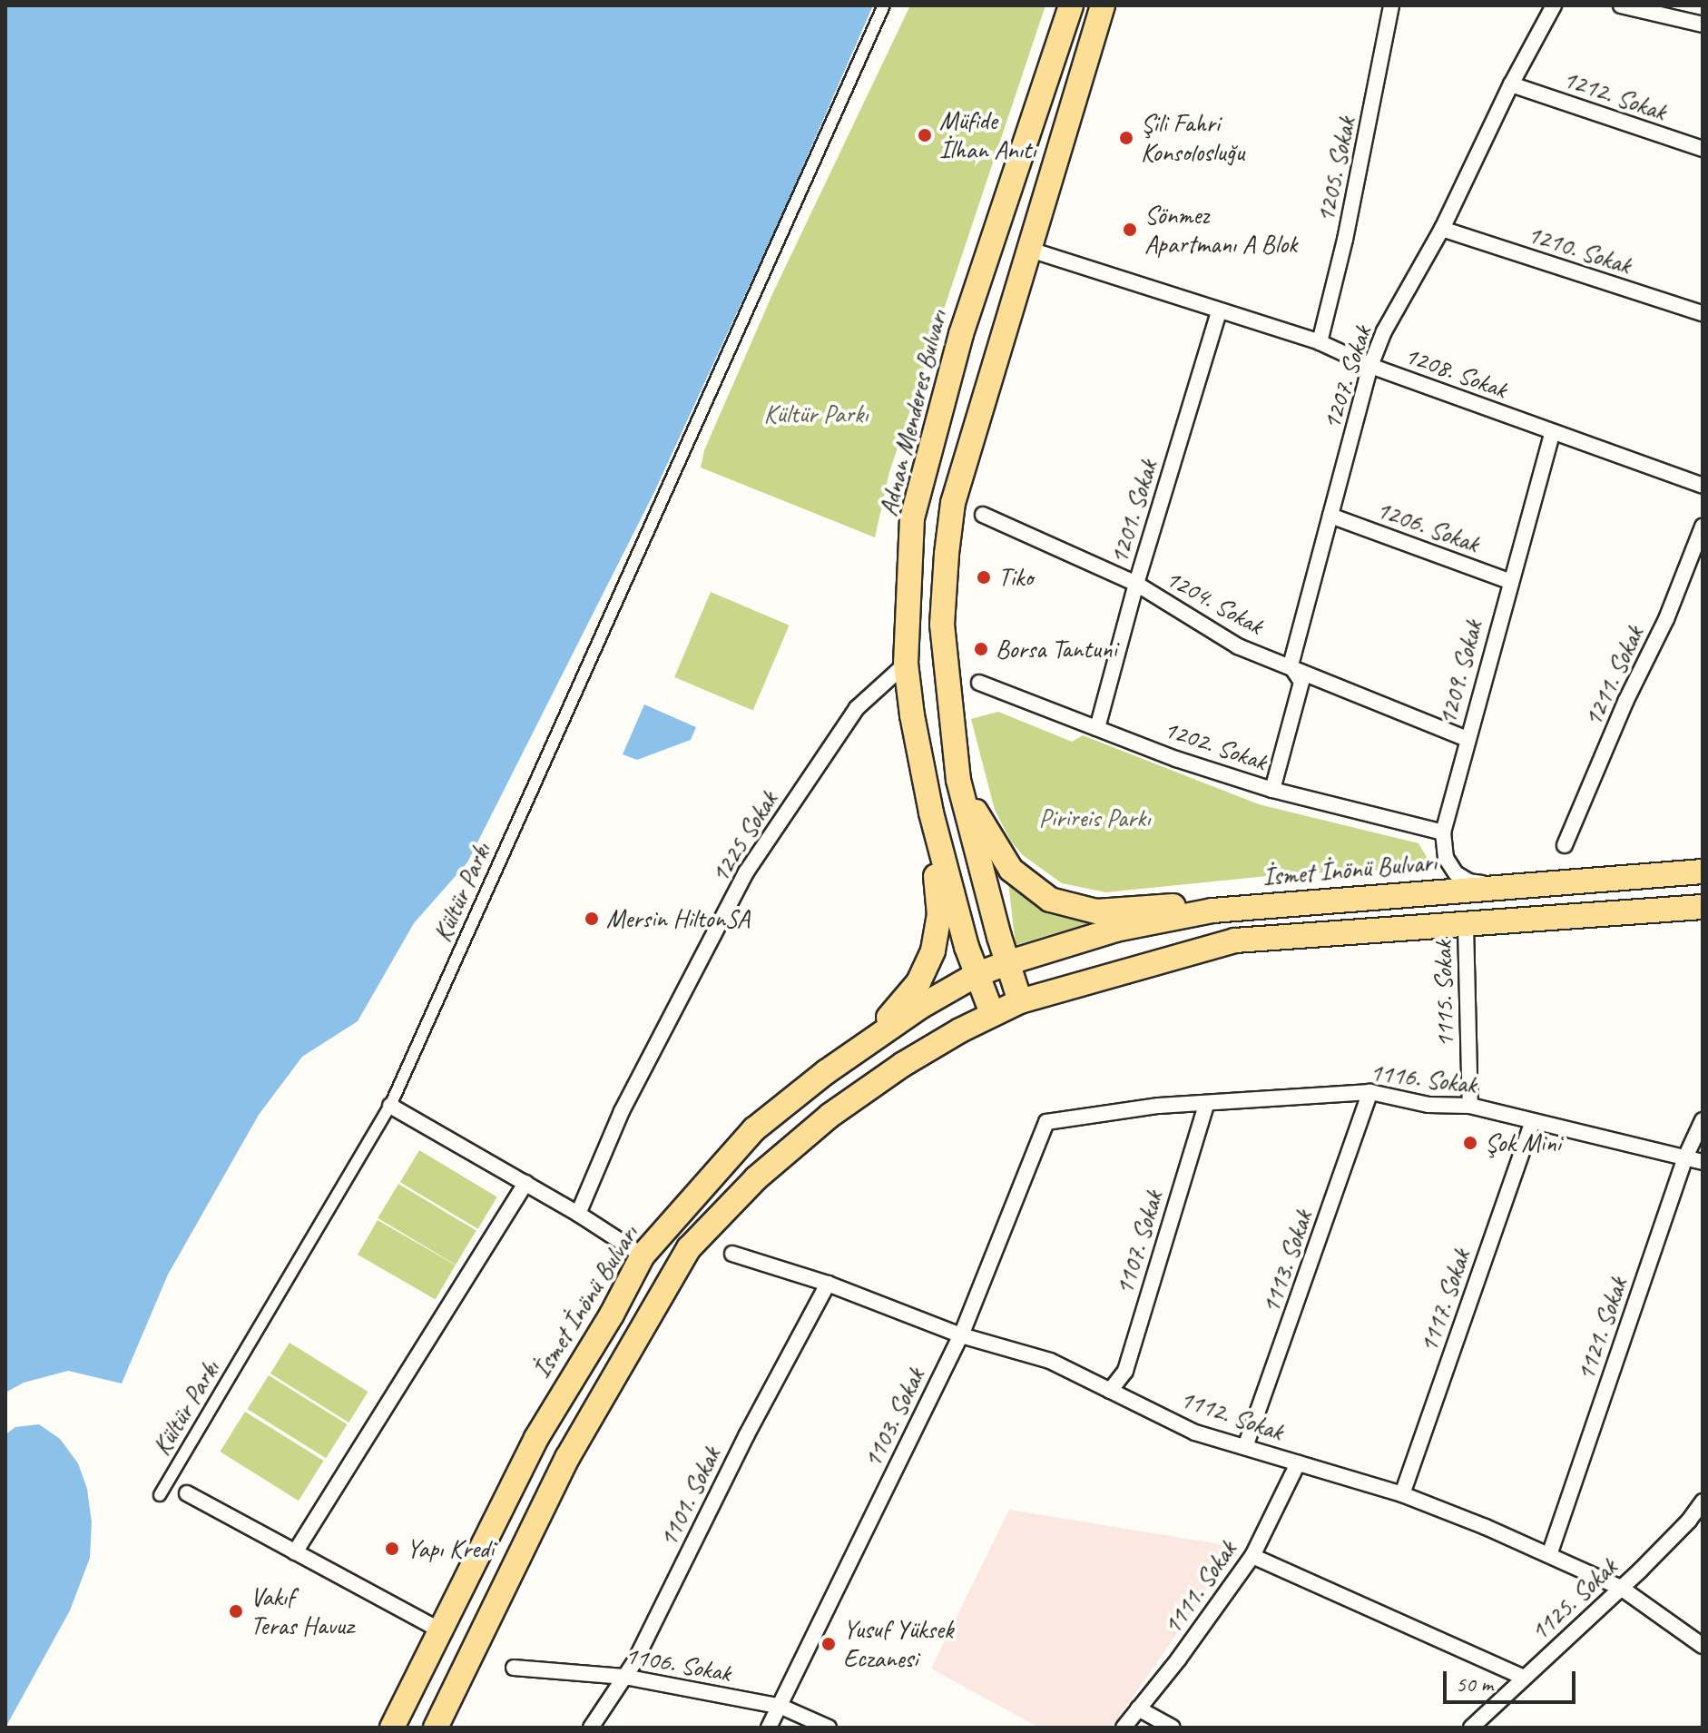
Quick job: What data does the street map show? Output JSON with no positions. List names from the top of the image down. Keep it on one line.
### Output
{"streets":{"main road":["Adnan Menderes Bulvarı","İsmet İnönü Bulvarı"],"street":["1212. Sokak","1205. Sokak","1210. Sokak","1208. Sokak","1207. Sokak","1201. Sokak","1206. Sokak","1204. Sokak","1209. Sokak","1211. Sokak","1202. Sokak","1225 Sokak","Kültür Parkı","1115. Sokak","1116. Sokak","1107. Sokak","1113. Sokak","1117. Sokak","1121. Sokak","1112. Sokak","1103. Sokak","1101. Sokak","1111. Sokak","1125. Sokak","1106. Sokak"]},"crossings":[["1212. Sokak","1207. Sokak"],["1205. Sokak","1208. Sokak"],["1210. Sokak","1207. Sokak"],["1208. Sokak","1207. Sokak"],["1208. Sokak","1201. Sokak"],["1208. Sokak","1209. Sokak"],["1207. Sokak","1206. Sokak"],["1207. Sokak","1204. Sokak"],["1207. Sokak","1202. Sokak"],["Adnan Menderes Bulvarı","1225 Sokak"],["Adnan Menderes Bulvarı","İsmet İnönü Bulvarı"],["1201. Sokak","1204. Sokak"],["1201. Sokak","1202. Sokak"],["1206. Sokak","1209. Sokak"],["1204. Sokak","1209. Sokak"],["1209. Sokak","1202. Sokak"],["1209. Sokak","İsmet İnönü Bulvarı"],["1115. Sokak","1116. Sokak"],["1116. Sokak","1107. Sokak"],["1116. Sokak","1113. Sokak"],["1116. Sokak","1117. Sokak"],["1116. Sokak","1121. Sokak"],["1116. Sokak","1103. Sokak"],["1107. Sokak","1112. Sokak"],["1113. Sokak","1112. Sokak"],["1117. Sokak","1112. Sokak"],["1121. Sokak","1112. Sokak"],["1112. Sokak","1103. Sokak"],["1112. Sokak","1101. Sokak"],["1112. Sokak","1111. Sokak"],["1112. Sokak","1125. Sokak"],["1103. Sokak","1106. Sokak"],["1101. Sokak","1106. Sokak"]],"parks":["Kültür Parkı","Pirireis Parkı"],"places":["Müfide İlhan Anıtı","Şili Fahri Konsolosluğu","Sönmez Apartmanı A Blok","Тiko","Borsa Tantuni","Mersin HiltonSA","Şok Mini","Yapı Kredi","Vakıf Teras Havuz","Yusuf Yüksek Eczanesi"],"scale_bar":"50 m"}
